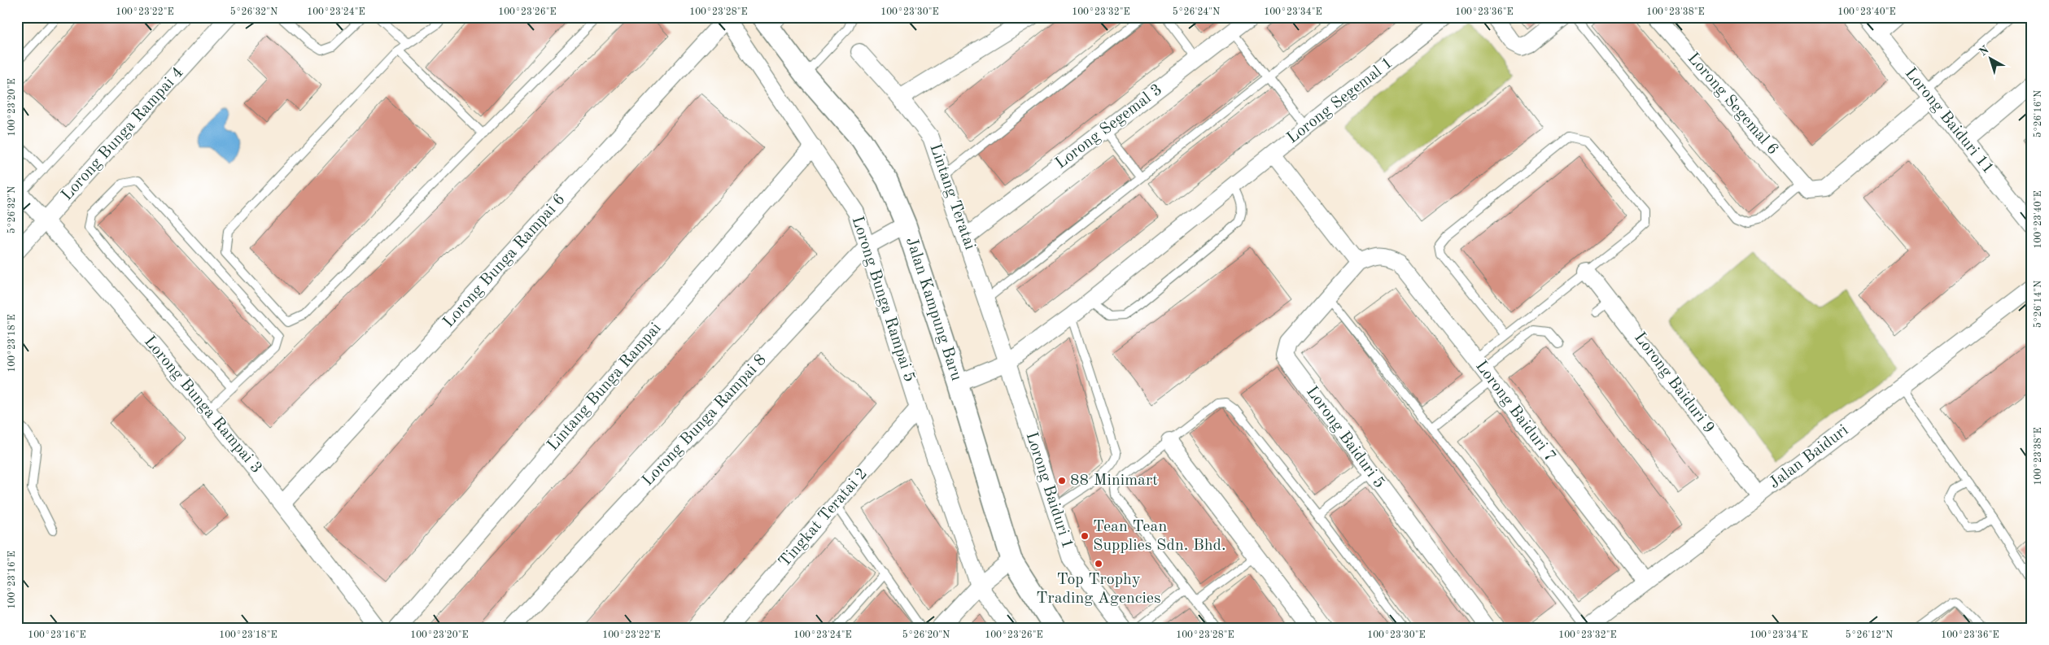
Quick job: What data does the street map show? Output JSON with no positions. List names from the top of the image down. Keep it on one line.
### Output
{"streets":{"street":["Lorong Segemal 1","Lorong Segemal 6","Lorong Baiduri 11","Lorong Segemal 3","Lorong Bunga Rampai 4","Lintang Teratai","Lorong Bunga Rampai 6","Lorong Bunga Rampai 5","Jalan Kampung Baru","Lorong Baiduri 9","Lintang Bunga Rampai","Lorong Bunga Rampai 3","Lorong Baiduri 7","Lorong Bunga Rampai 8","Lorong Baiduri 5","Jalan Baiduri","Lorong Baiduri 1","Tingkat Teratai 2"]},"crossings":[["Lorong Segemal 1","Lintang Teratai"],["Lorong Segemal 1","Jalan Kampung Baru"],["Lorong Segemal 1","Lorong Baiduri 1"],["Lorong Segemal 3","Lintang Teratai"],["Lorong Bunga Rampai 4","Lorong Bunga Rampai 3"],["Lintang Teratai","Lorong Baiduri 1"],["Lorong Bunga Rampai 6","Lorong Bunga Rampai 5"],["Lorong Bunga Rampai 6","Lorong Bunga Rampai 3"],["Lorong Bunga Rampai 5","Lintang Bunga Rampai"],["Lorong Bunga Rampai 5","Lorong Bunga Rampai 8"],["Lorong Bunga Rampai 5","Tingkat Teratai 2"],["Jalan Kampung Baru","Lorong Bunga Rampai 8"],["Lorong Baiduri 9","Jalan Baiduri"],["Lorong Baiduri 7","Lorong Baiduri 5"],["Lorong Baiduri 7","Jalan Baiduri"]],"places":["88 Minimart","Tean Tean Supplies Sdn. Bhd.","Top Trophy Trading Agencies"],"north":"top left","coordinates":["100°23'22\"E","5°26'32\"N","100°23'24\"E","100°23'26\"E","100°23'28\"E","100°23'30\"E","100°23'32\"E","5°26'24\"N","100°23'34\"E","100°23'36\"E","100°23'38\"E","100°23'40\"E","100°23'20\"E","5°26'16\"N","5°26'14\"N","100°23'18\"E","100°23'16\"E","5°26'20\"N","5°26'12\"N"]}
